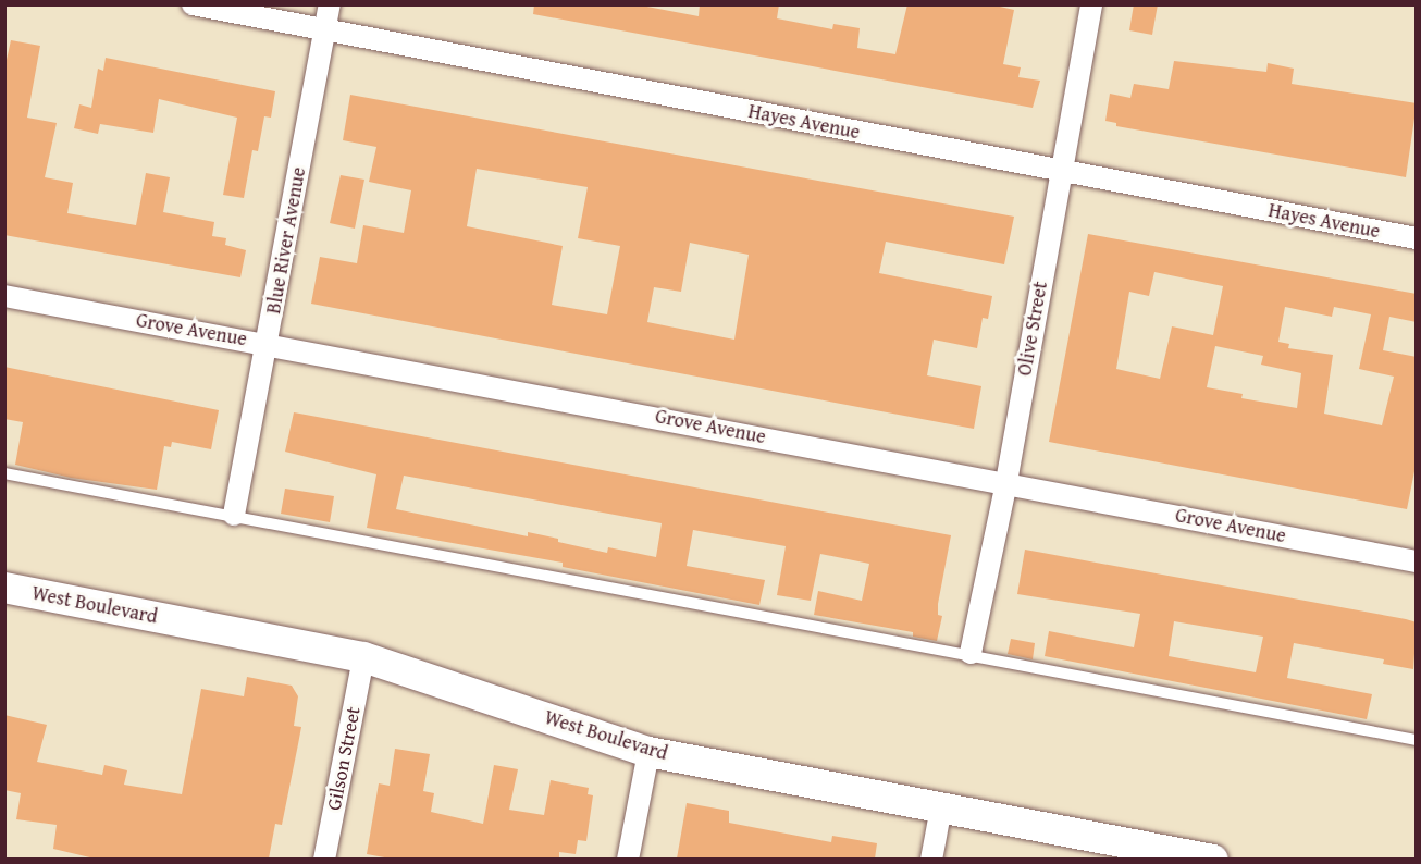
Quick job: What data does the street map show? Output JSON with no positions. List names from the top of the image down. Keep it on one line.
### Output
{"streets":{"street":["Hayes Avenue","Blue River Avenue","Olive Street","Grove Avenue","West Boulevard","Gilson Street"]},"crossings":[["Hayes Avenue","Blue River Avenue"],["Hayes Avenue","Olive Street"],["Blue River Avenue","Grove Avenue"],["Olive Street","Grove Avenue"],["West Boulevard","Gilson Street"]]}
